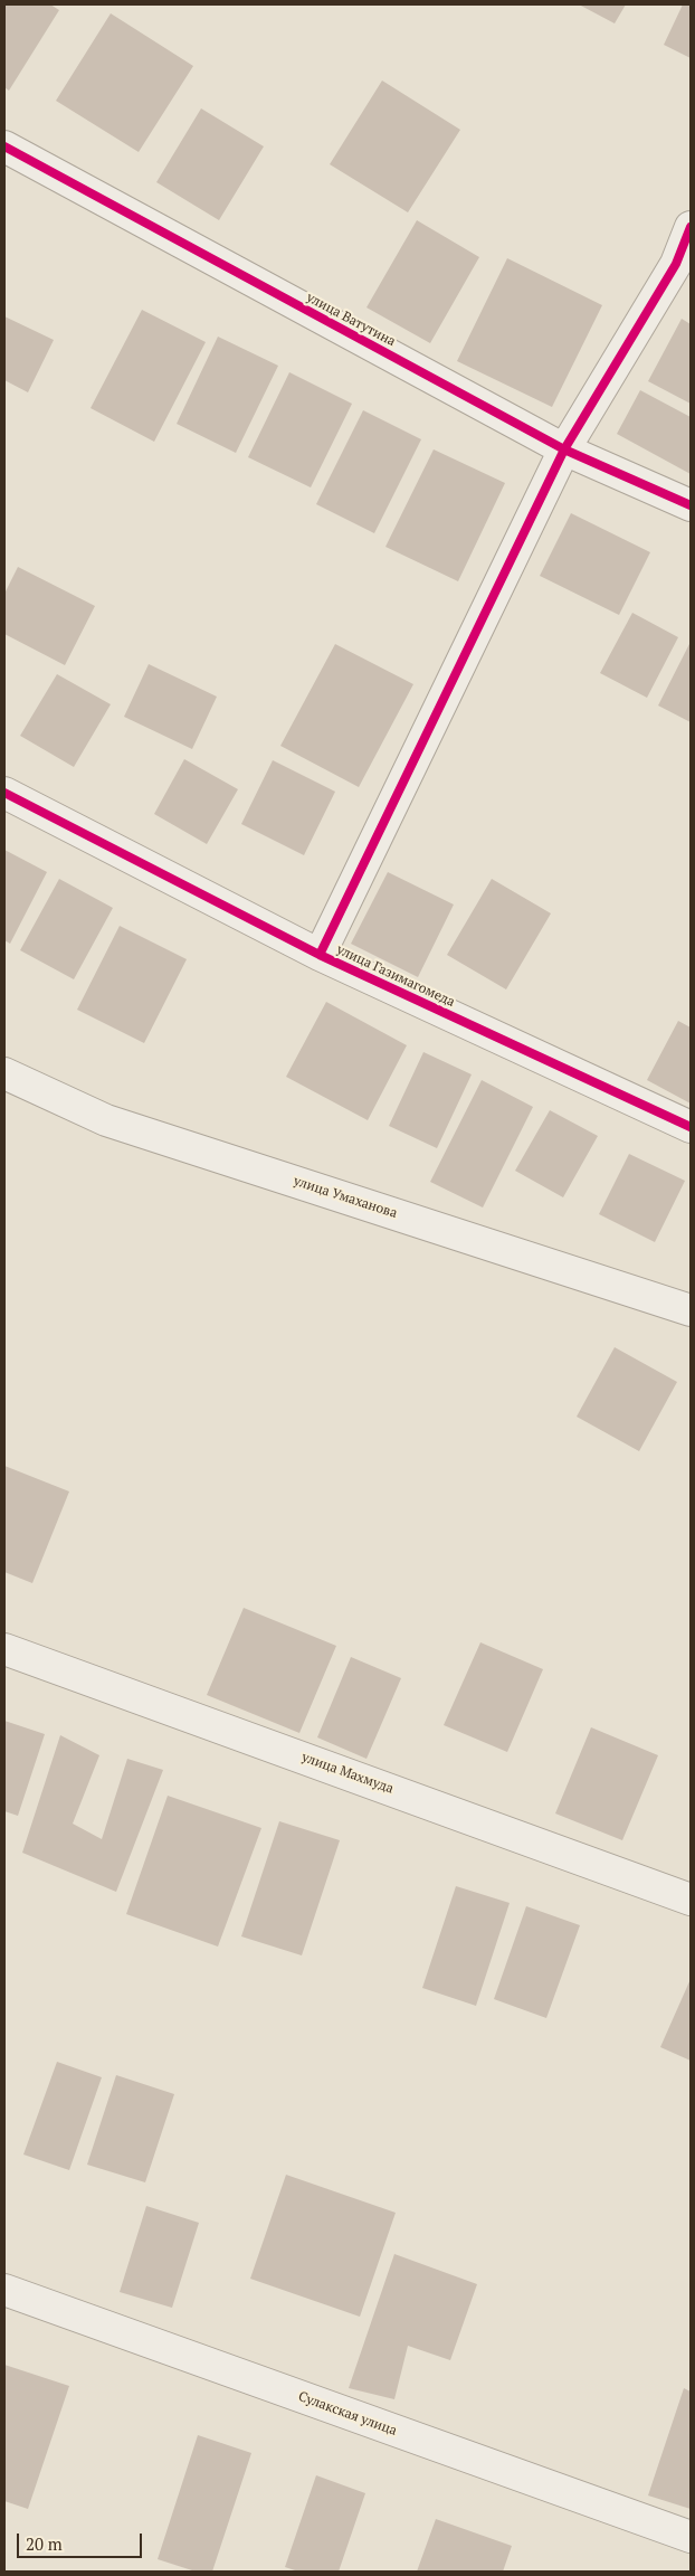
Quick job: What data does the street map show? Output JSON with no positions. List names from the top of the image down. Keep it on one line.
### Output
{"streets":{"street":["улица Ватутина","улица Газимагомеда","улица Умаханова","улица Махмуда","Сулакская улица"]},"scale_bar":"20 m"}
